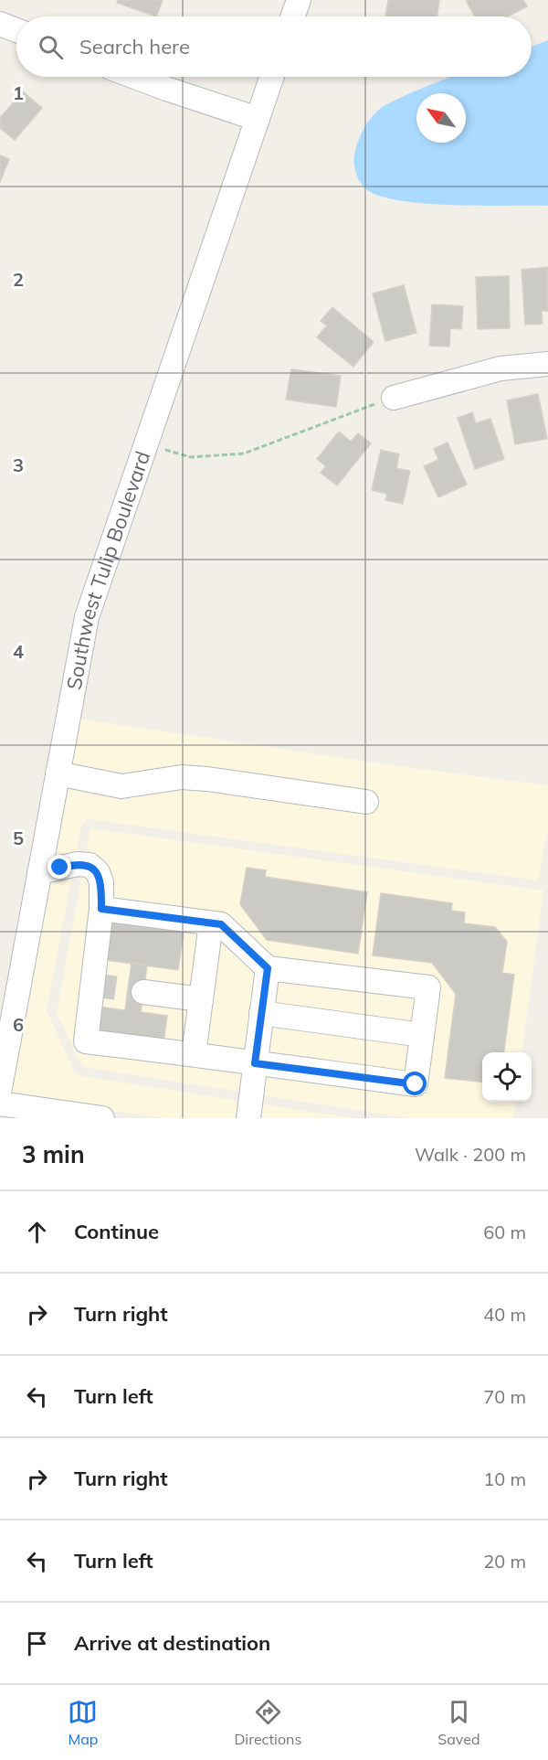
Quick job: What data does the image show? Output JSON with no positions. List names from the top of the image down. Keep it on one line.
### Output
{"streets":{"street":["Southwest Tulip Boulevard"]},"north":"top left","page":{"search":"Search here","heading":["3 min","Walk · 200 m"],"list":[["Continue","60 m"],["Turn right","40 m"],["Turn left","70 m"],["Turn right","10 m"],["Turn left","20 m"],"Arrive at destination"],"nav":["Map","Directions","Saved"]},"grid":{"rows":["1","2","3","4","5","6"]}}
